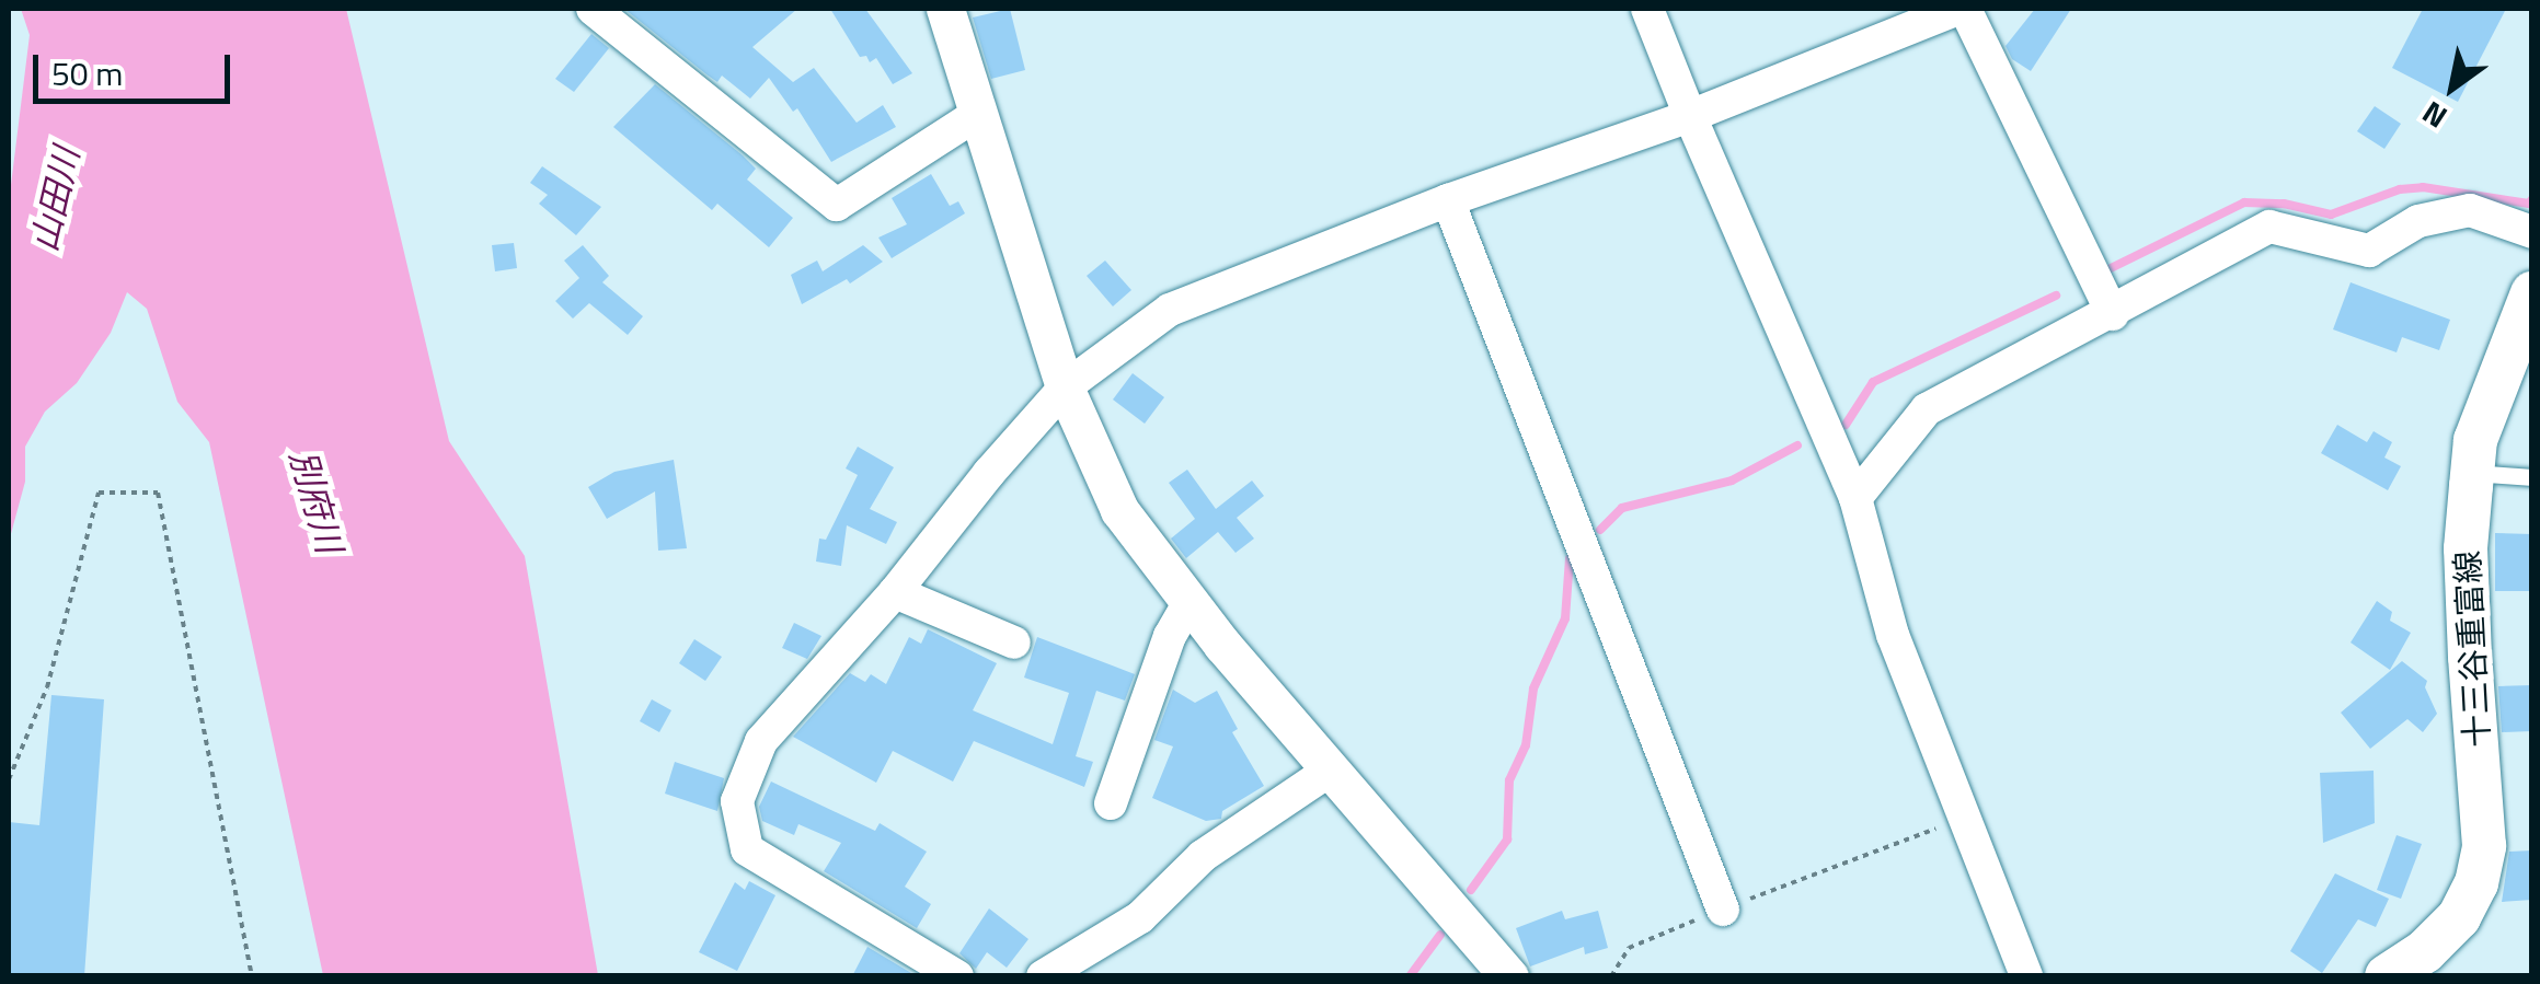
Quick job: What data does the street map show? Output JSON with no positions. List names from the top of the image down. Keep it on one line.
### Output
{"streets":{"main road":["十三谷重富線"]},"water":["山田川","別府川"],"scale_bar":"50 m","north":"bottom left"}
